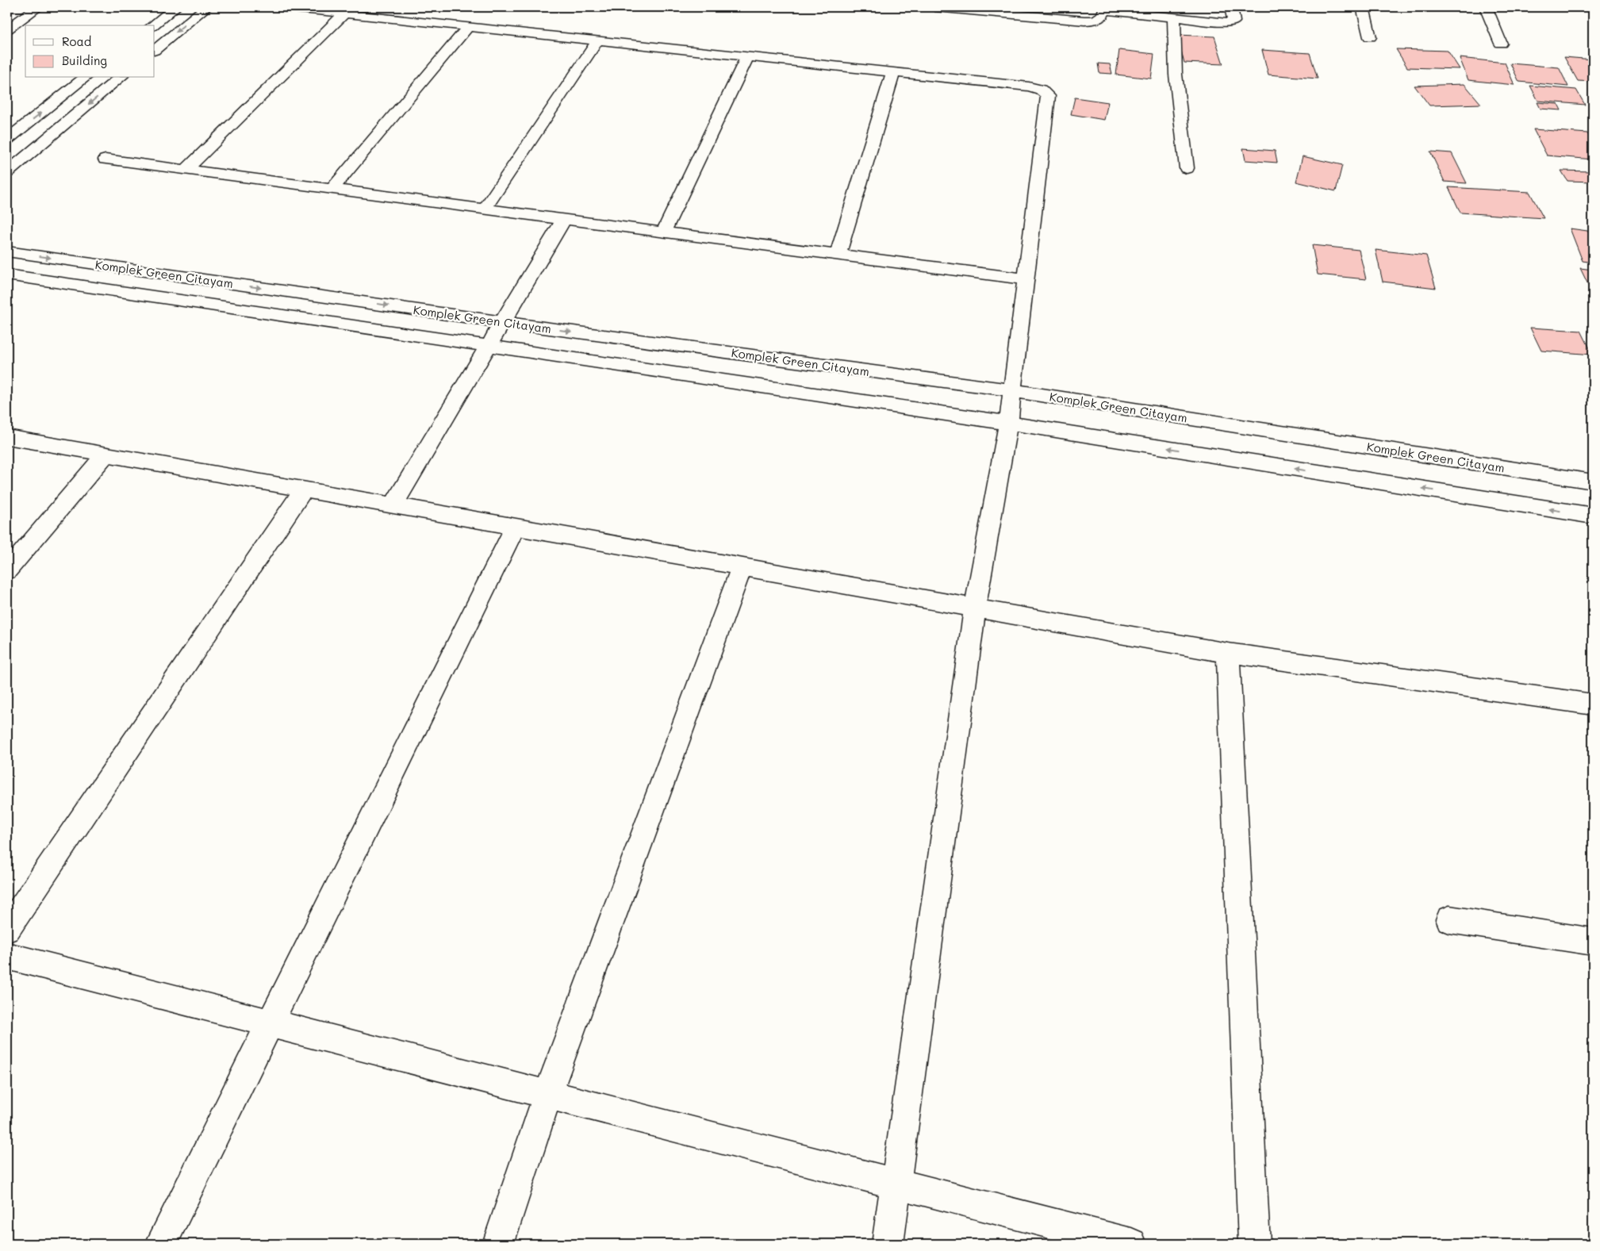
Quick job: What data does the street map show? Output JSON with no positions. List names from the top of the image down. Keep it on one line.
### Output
{"streets":{"street":["Komplek Green Citayam"]},"legend":["Road","Building"]}
